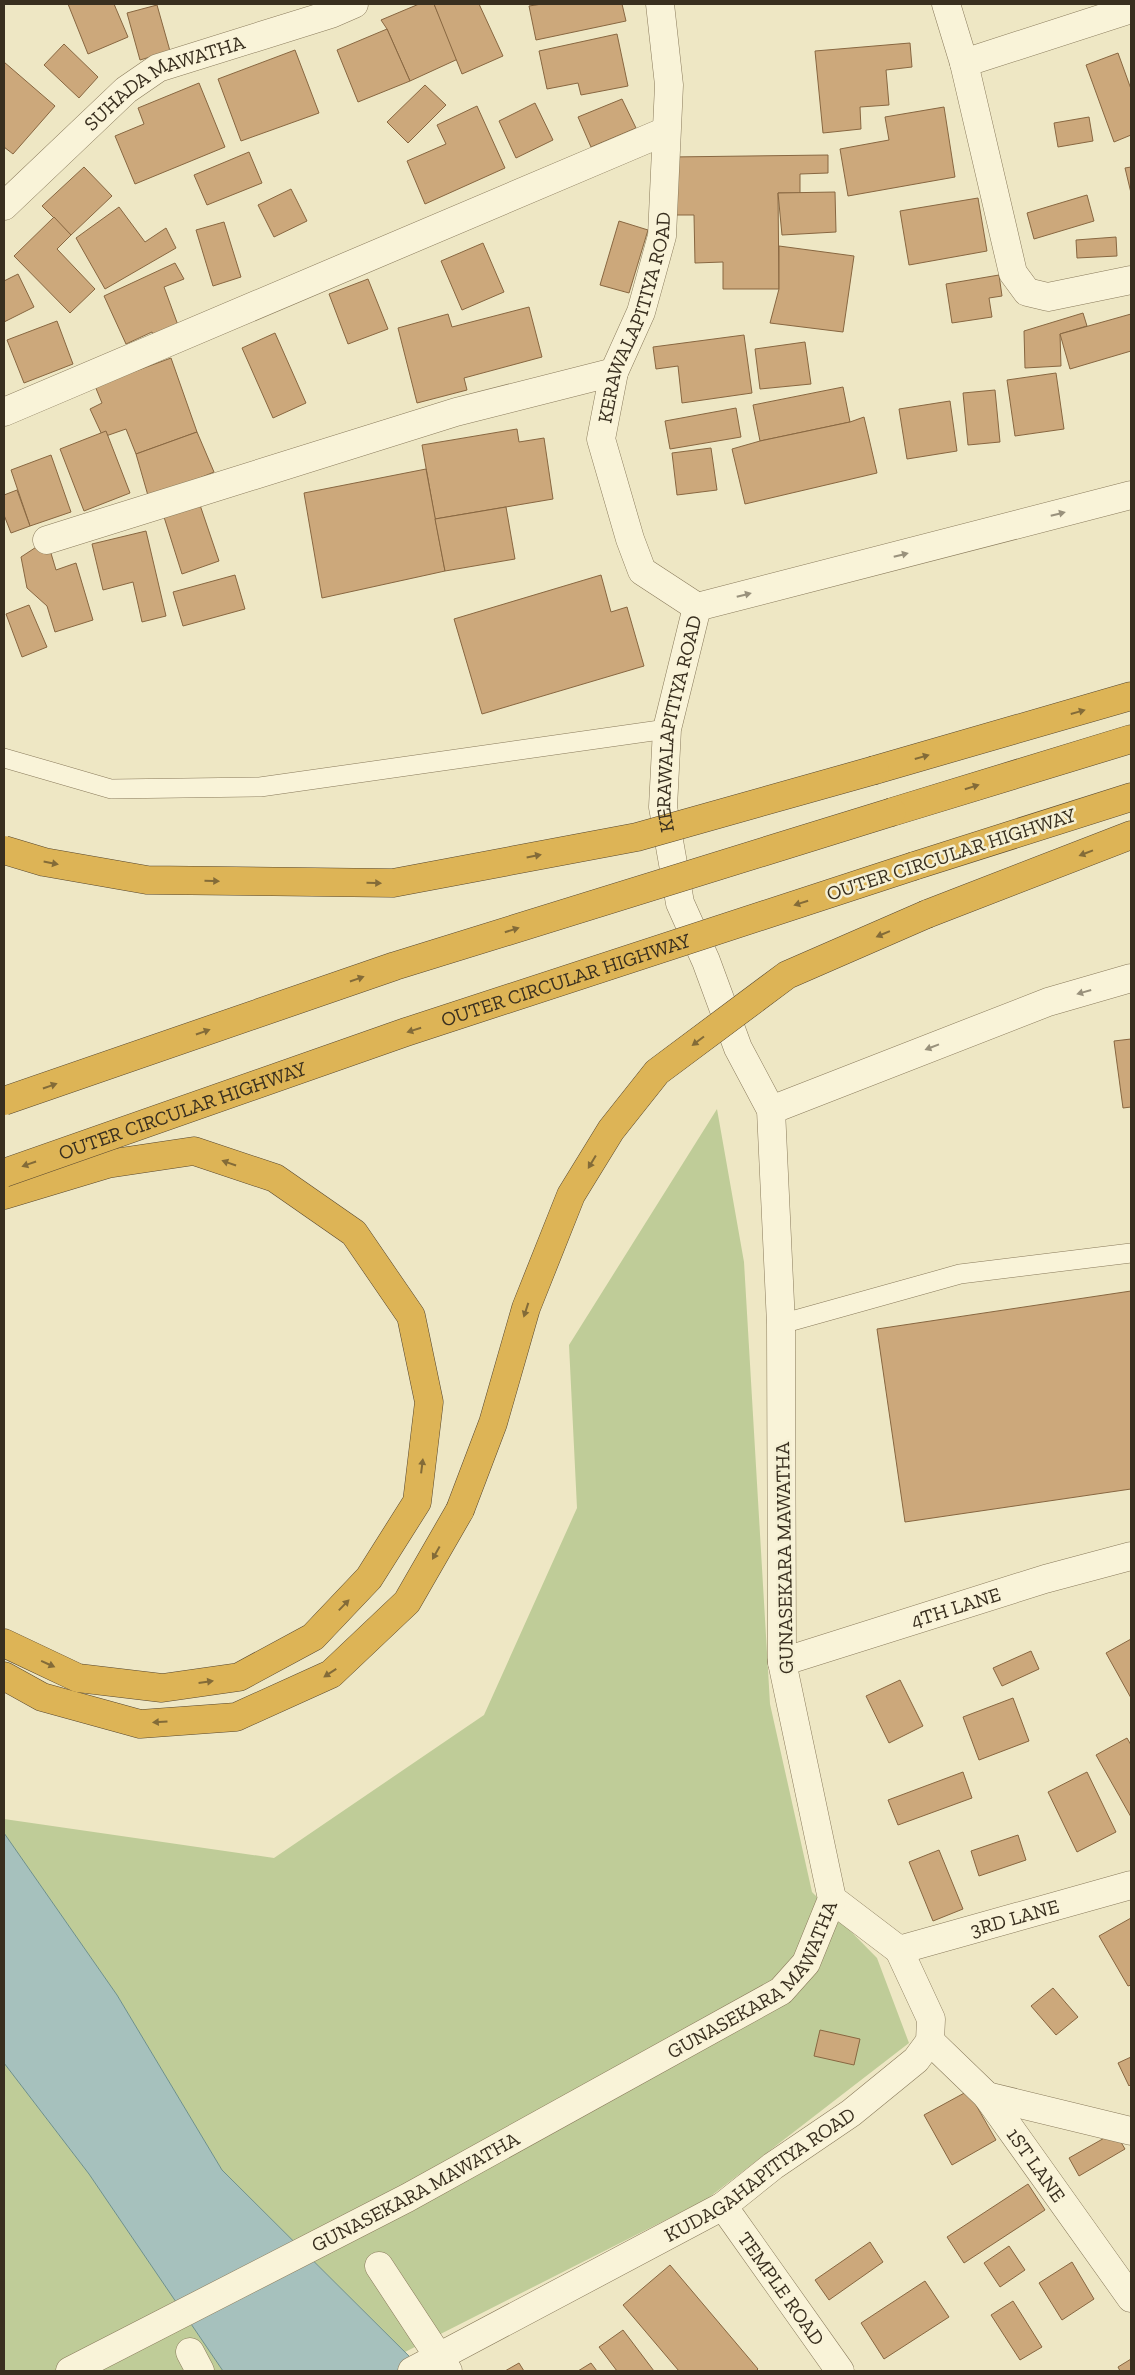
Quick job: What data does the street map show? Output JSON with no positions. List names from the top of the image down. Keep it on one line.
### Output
{"streets":{"highway":["OUTER CIRCULAR HIGHWAY"],"street":["SUHADA MAWATHA","KERAWALAPITIYA ROAD","GUNASEKARA MAWATHA","4TH LANE","3RD LANE","1ST LANE","KUDAGAHAPITIYA ROAD","TEMPLE ROAD"]},"crossings":[["KERAWALAPITIYA ROAD","GUNASEKARA MAWATHA"],["GUNASEKARA MAWATHA","4TH LANE"],["1ST LANE","KUDAGAHAPITIYA ROAD"],["KUDAGAHAPITIYA ROAD","TEMPLE ROAD"]]}
